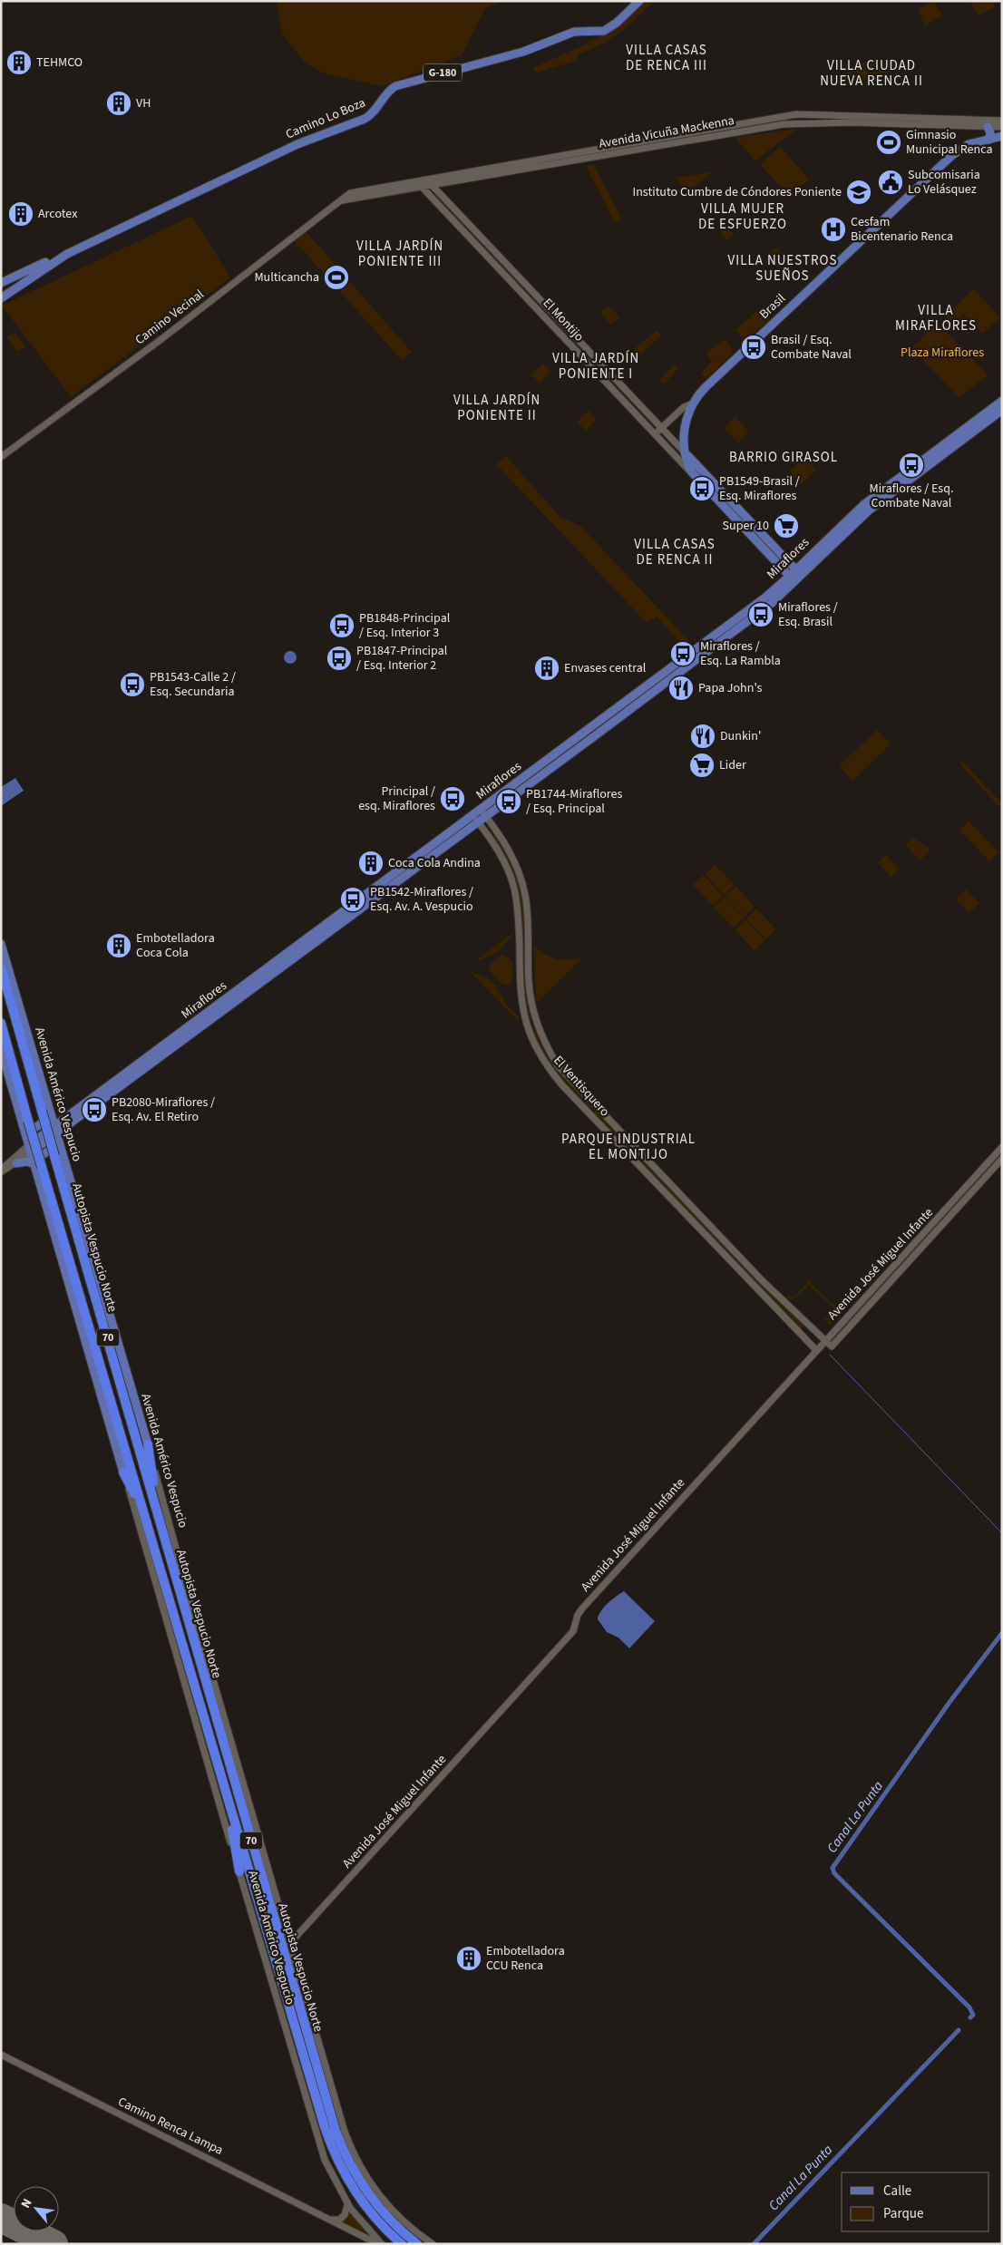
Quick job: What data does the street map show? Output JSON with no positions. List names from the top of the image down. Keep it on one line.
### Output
{"streets":{"highway":["Autopista Vespucio Norte","70"],"main road":["G-180","Camino Lo Boza","Brasil","El Montijo","Miraflores","Avenida Américo Vespucio"],"street":["Avenida Vicuña Mackenna","Camino Vecinal","El Ventisquero","Avenida José Miguel Infante","Camino Renca Lampa"]},"crossings":[["Avenida Vicuña Mackenna","Camino Vecinal"],["Avenida Vicuña Mackenna","El Montijo"],["Brasil","El Montijo"],["El Montijo","Miraflores"],["Miraflores","El Ventisquero"],["Miraflores","Avenida Américo Vespucio"],["El Ventisquero","Avenida José Miguel Infante"],["Avenida Américo Vespucio","Autopista Vespucio Norte"],["Avenida Américo Vespucio","Avenida José Miguel Infante"],["Avenida Américo Vespucio","Camino Renca Lampa"]],"districts":["VILLA CASAS DE RENCA III","VILLA CIUDAD NUEVA RENCA II","VILLA MUJER DE ESFUERZO","VILLA JARDÍN PONIENTE III","VILLA NUESTROS SUEÑOS","VILLA MIRAFLORES","VILLA JARDÍN PONIENTE I","VILLA JARDÍN PONIENTE II","BARRIO GIRASOL","VILLA CASAS DE RENCA II","PARQUE INDUSTRIAL EL MONTIJO"],"water":["Canal La Punta"],"parks":["Plaza Miraflores"],"places":{"building":["TEHMCO","VH","Arcotex","Envases central","Coca Cola Andina","Embotelladora Coca Cola","Embotelladora CCU Renca"],"sports":["Gimnasio Municipal Renca","Multicancha"],"public building":["Subcomisaria Lo Velásquez"],"school or university":["Instituto Cumbre de Cóndores Poniente"],"hospital":["Cesfam Bicentenario Renca"],"bus stop":["Brasil / Esq. Combate Naval","Miraflores / Esq. Combate Naval","PB1549-Brasil / Esq. Miraflores","Miraflores / Esq. Brasil","PB1848-Principal / Esq. Interior 3","Miraflores / Esq. La Rambla","PB1847-Principal / Esq. Interior 2","PB1543-Calle 2 / Esq. Secundaria","Principal / esq. Miraflores","PB1744-Miraflores / Esq. Principal","PB1542-Miraflores / Esq. Av. A. Vespucio","PB2080-Miraflores / Esq. Av. El Retiro"],"supermarket":["Super 10","Lider"],"restaurant":["Papa John's","Dunkin'"]},"legend":["Calle","Parque"],"north":"top left"}
